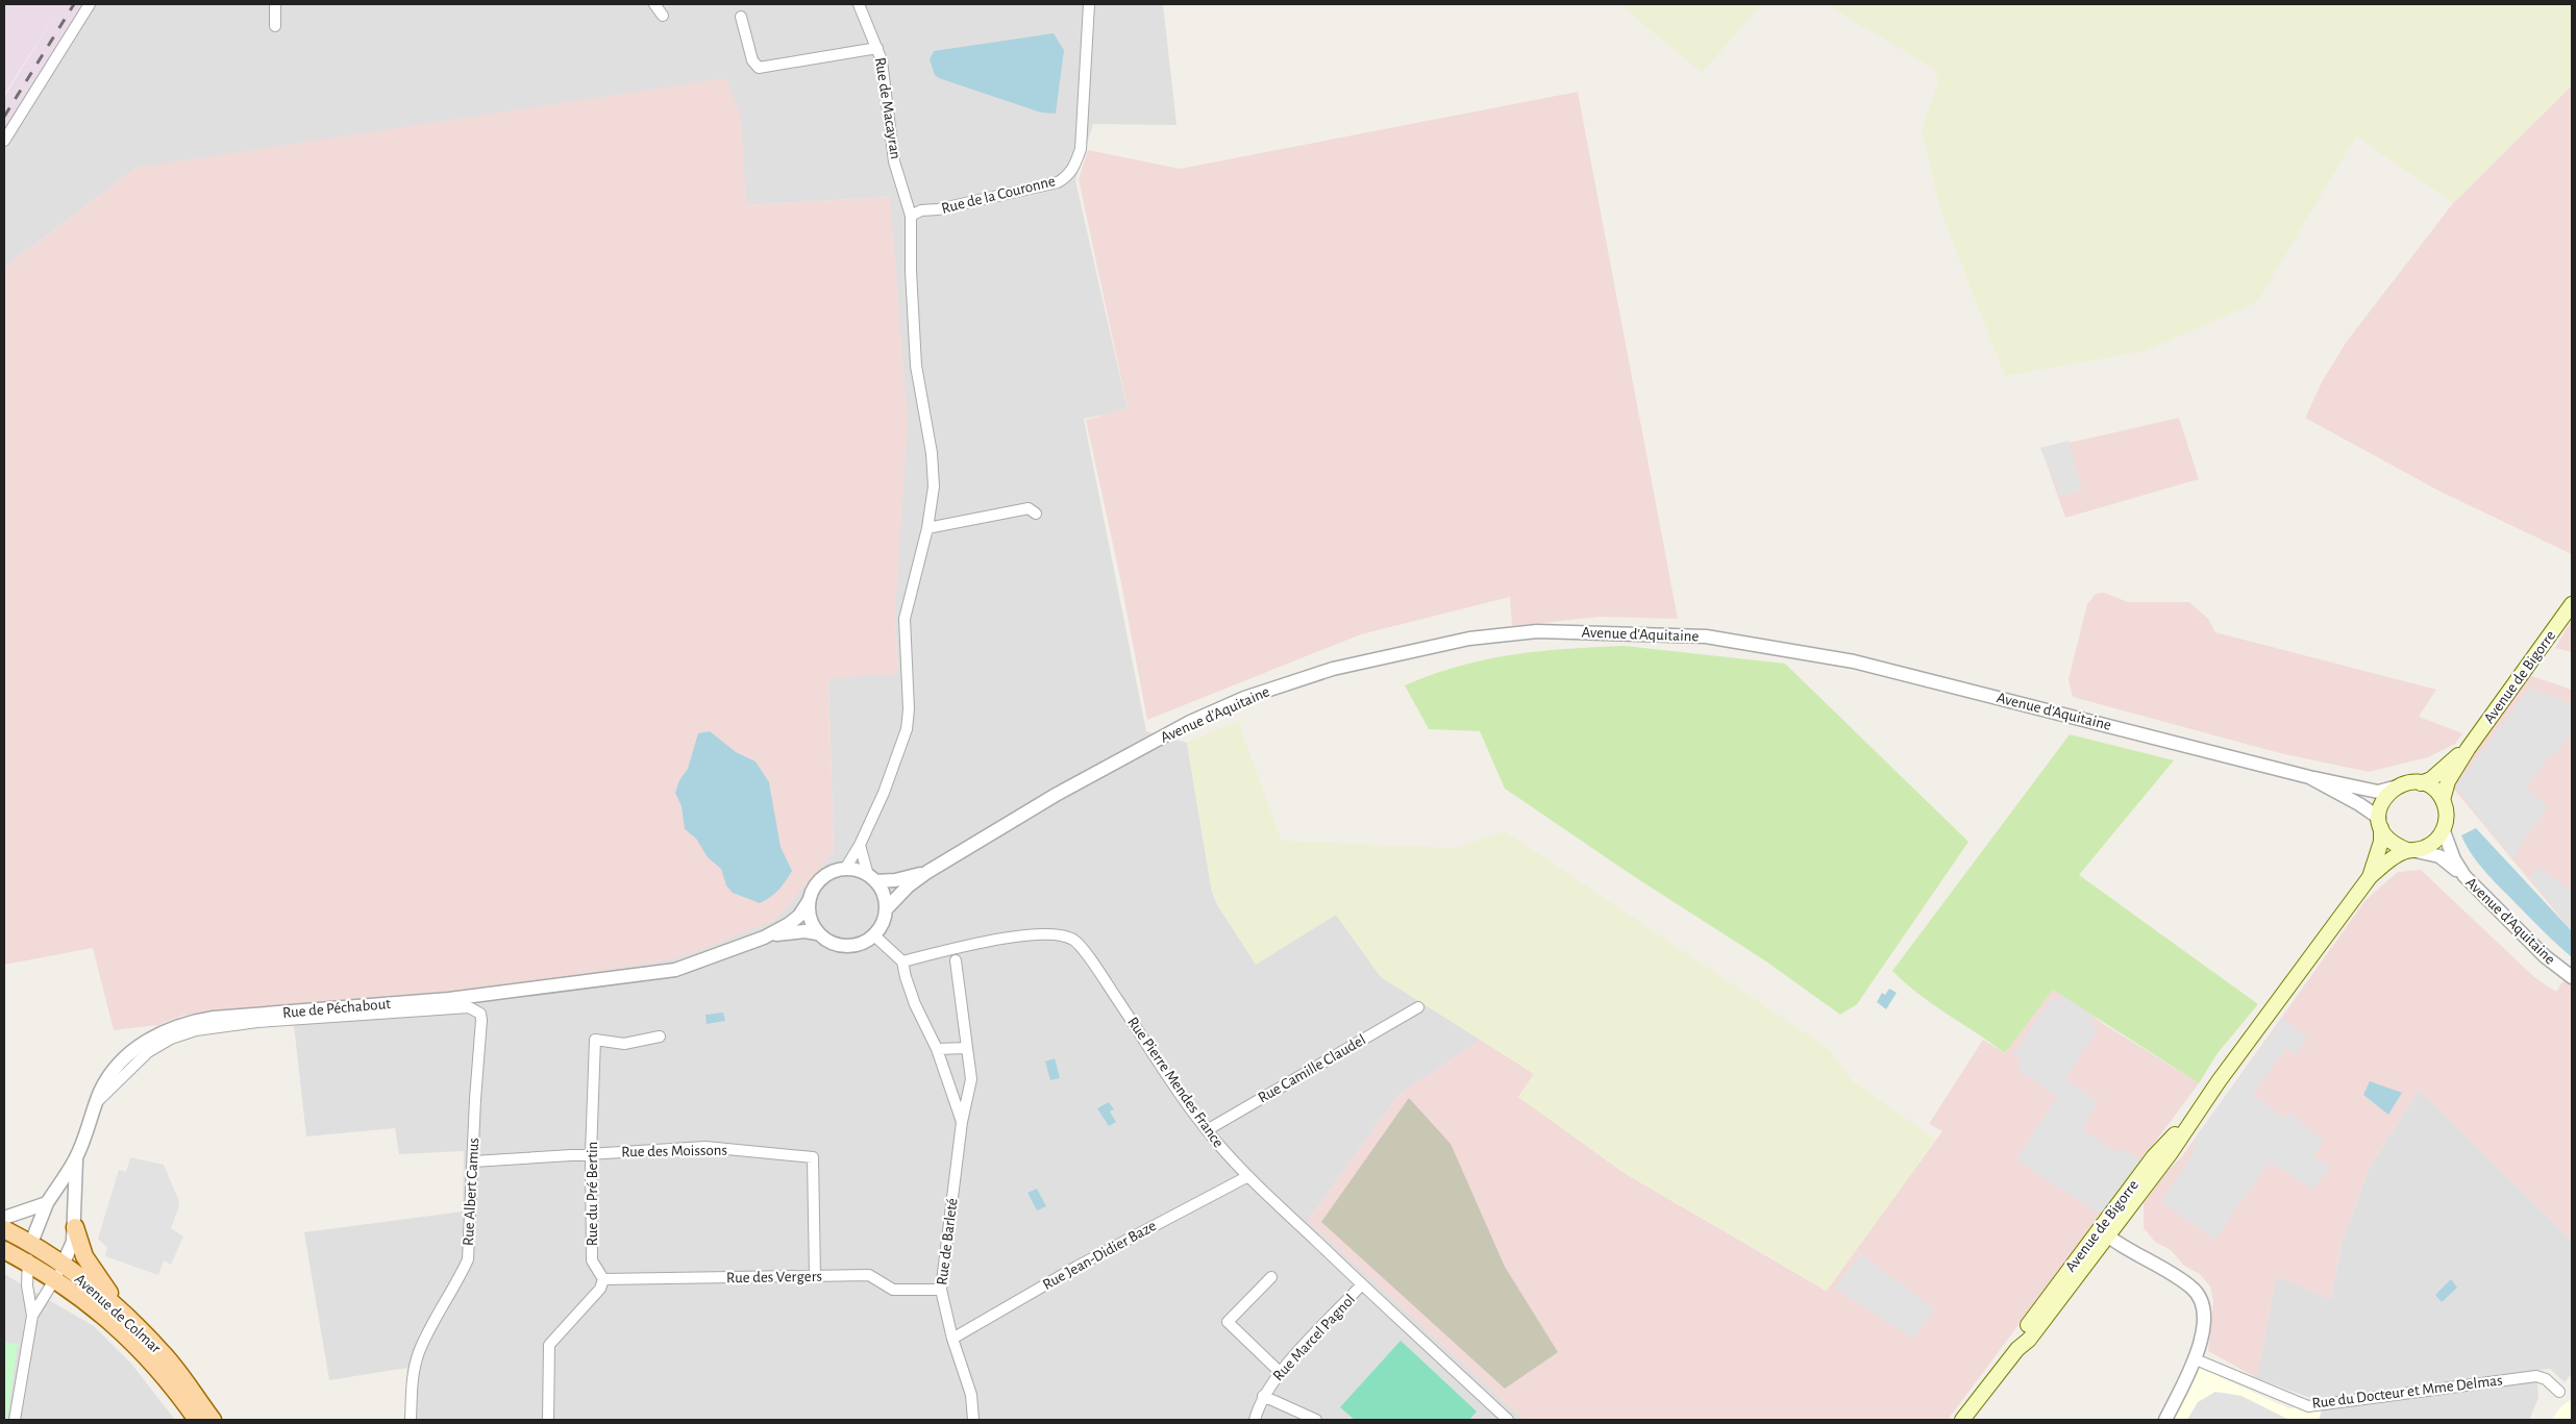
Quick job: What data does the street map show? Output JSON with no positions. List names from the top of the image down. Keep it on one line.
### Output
{"streets":{"main road":["Avenue de Bigorre","Avenue de Colmar"],"street":["Rue de Macayran","Rue de la Couronne","Avenue d'Aquitaine","Rue de Péchabout","Rue Camille Claudel","Rue Pierre Mendes France","Rue des Moissons","Rue Albert Camus","Rue du Pré Bertin","Rue de Barleté","Rue Jean-Didier Baze","Rue des Vergers","Rue Marcel Pagnol","Rue du Docteur et Mme Delmas"]},"crossings":[["Rue de Macayran","Rue de la Couronne"],["Rue de Macayran","Avenue d'Aquitaine"],["Rue de Macayran","Rue de Péchabout"],["Avenue d'Aquitaine","Avenue de Bigorre"],["Avenue d'Aquitaine","Rue de Péchabout"],["Rue de Péchabout","Rue Albert Camus"],["Rue de Péchabout","Avenue de Colmar"],["Rue Camille Claudel","Rue Pierre Mendes France"],["Rue Pierre Mendes France","Rue de Barleté"],["Rue Pierre Mendes France","Rue Jean-Didier Baze"],["Rue Pierre Mendes France","Rue Marcel Pagnol"],["Rue des Moissons","Rue Albert Camus"],["Rue des Moissons","Rue du Pré Bertin"],["Rue des Moissons","Rue des Vergers"],["Rue du Pré Bertin","Rue des Vergers"],["Rue de Barleté","Rue Jean-Didier Baze"],["Rue de Barleté","Rue des Vergers"]]}
